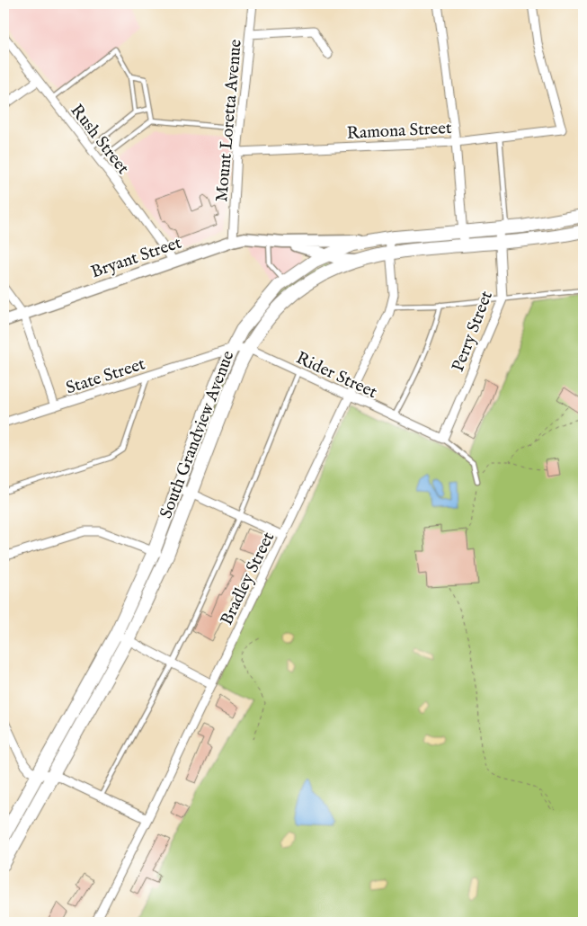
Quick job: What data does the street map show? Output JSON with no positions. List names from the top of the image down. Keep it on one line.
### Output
{"streets":{"main road":["Bryant Street","South Grandview Avenue"],"street":["Mount Loretta Avenue","Ramona Street","Rush Street","Perry Street","Rider Street","State Street","Bradley Street"]},"crossings":[["Mount Loretta Avenue","Ramona Street"],["Mount Loretta Avenue","Bryant Street"],["Rush Street","Bryant Street"],["Perry Street","Rider Street"],["Perry Street","South Grandview Avenue"],["Rider Street","State Street"],["Rider Street","South Grandview Avenue"],["Rider Street","Bradley Street"],["South Grandview Avenue","Bradley Street"]]}
